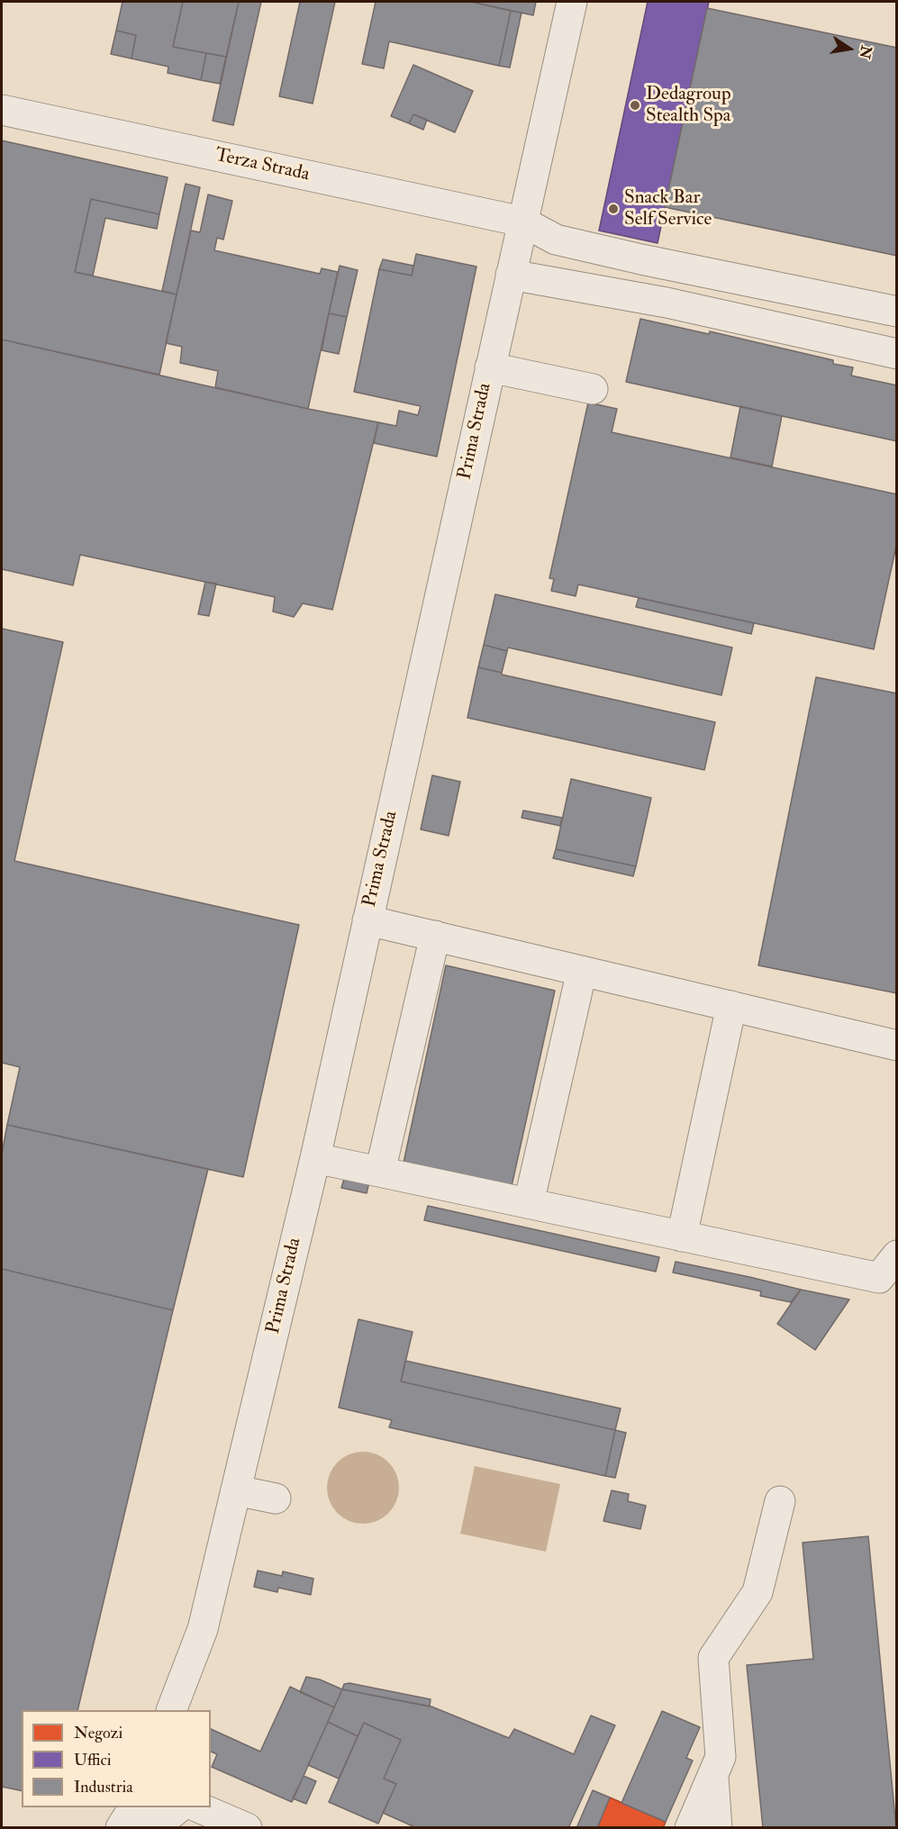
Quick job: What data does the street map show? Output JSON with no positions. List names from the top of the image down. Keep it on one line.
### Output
{"streets":{"street":["Terza Strada","Prima Strada"]},"crossings":[["Terza Strada","Prima Strada"]],"places":["Dedagroup Stealth Spa","Snack Bar Self Service"],"legend":["Negozi","Uffici","Industria"],"north":"right"}
